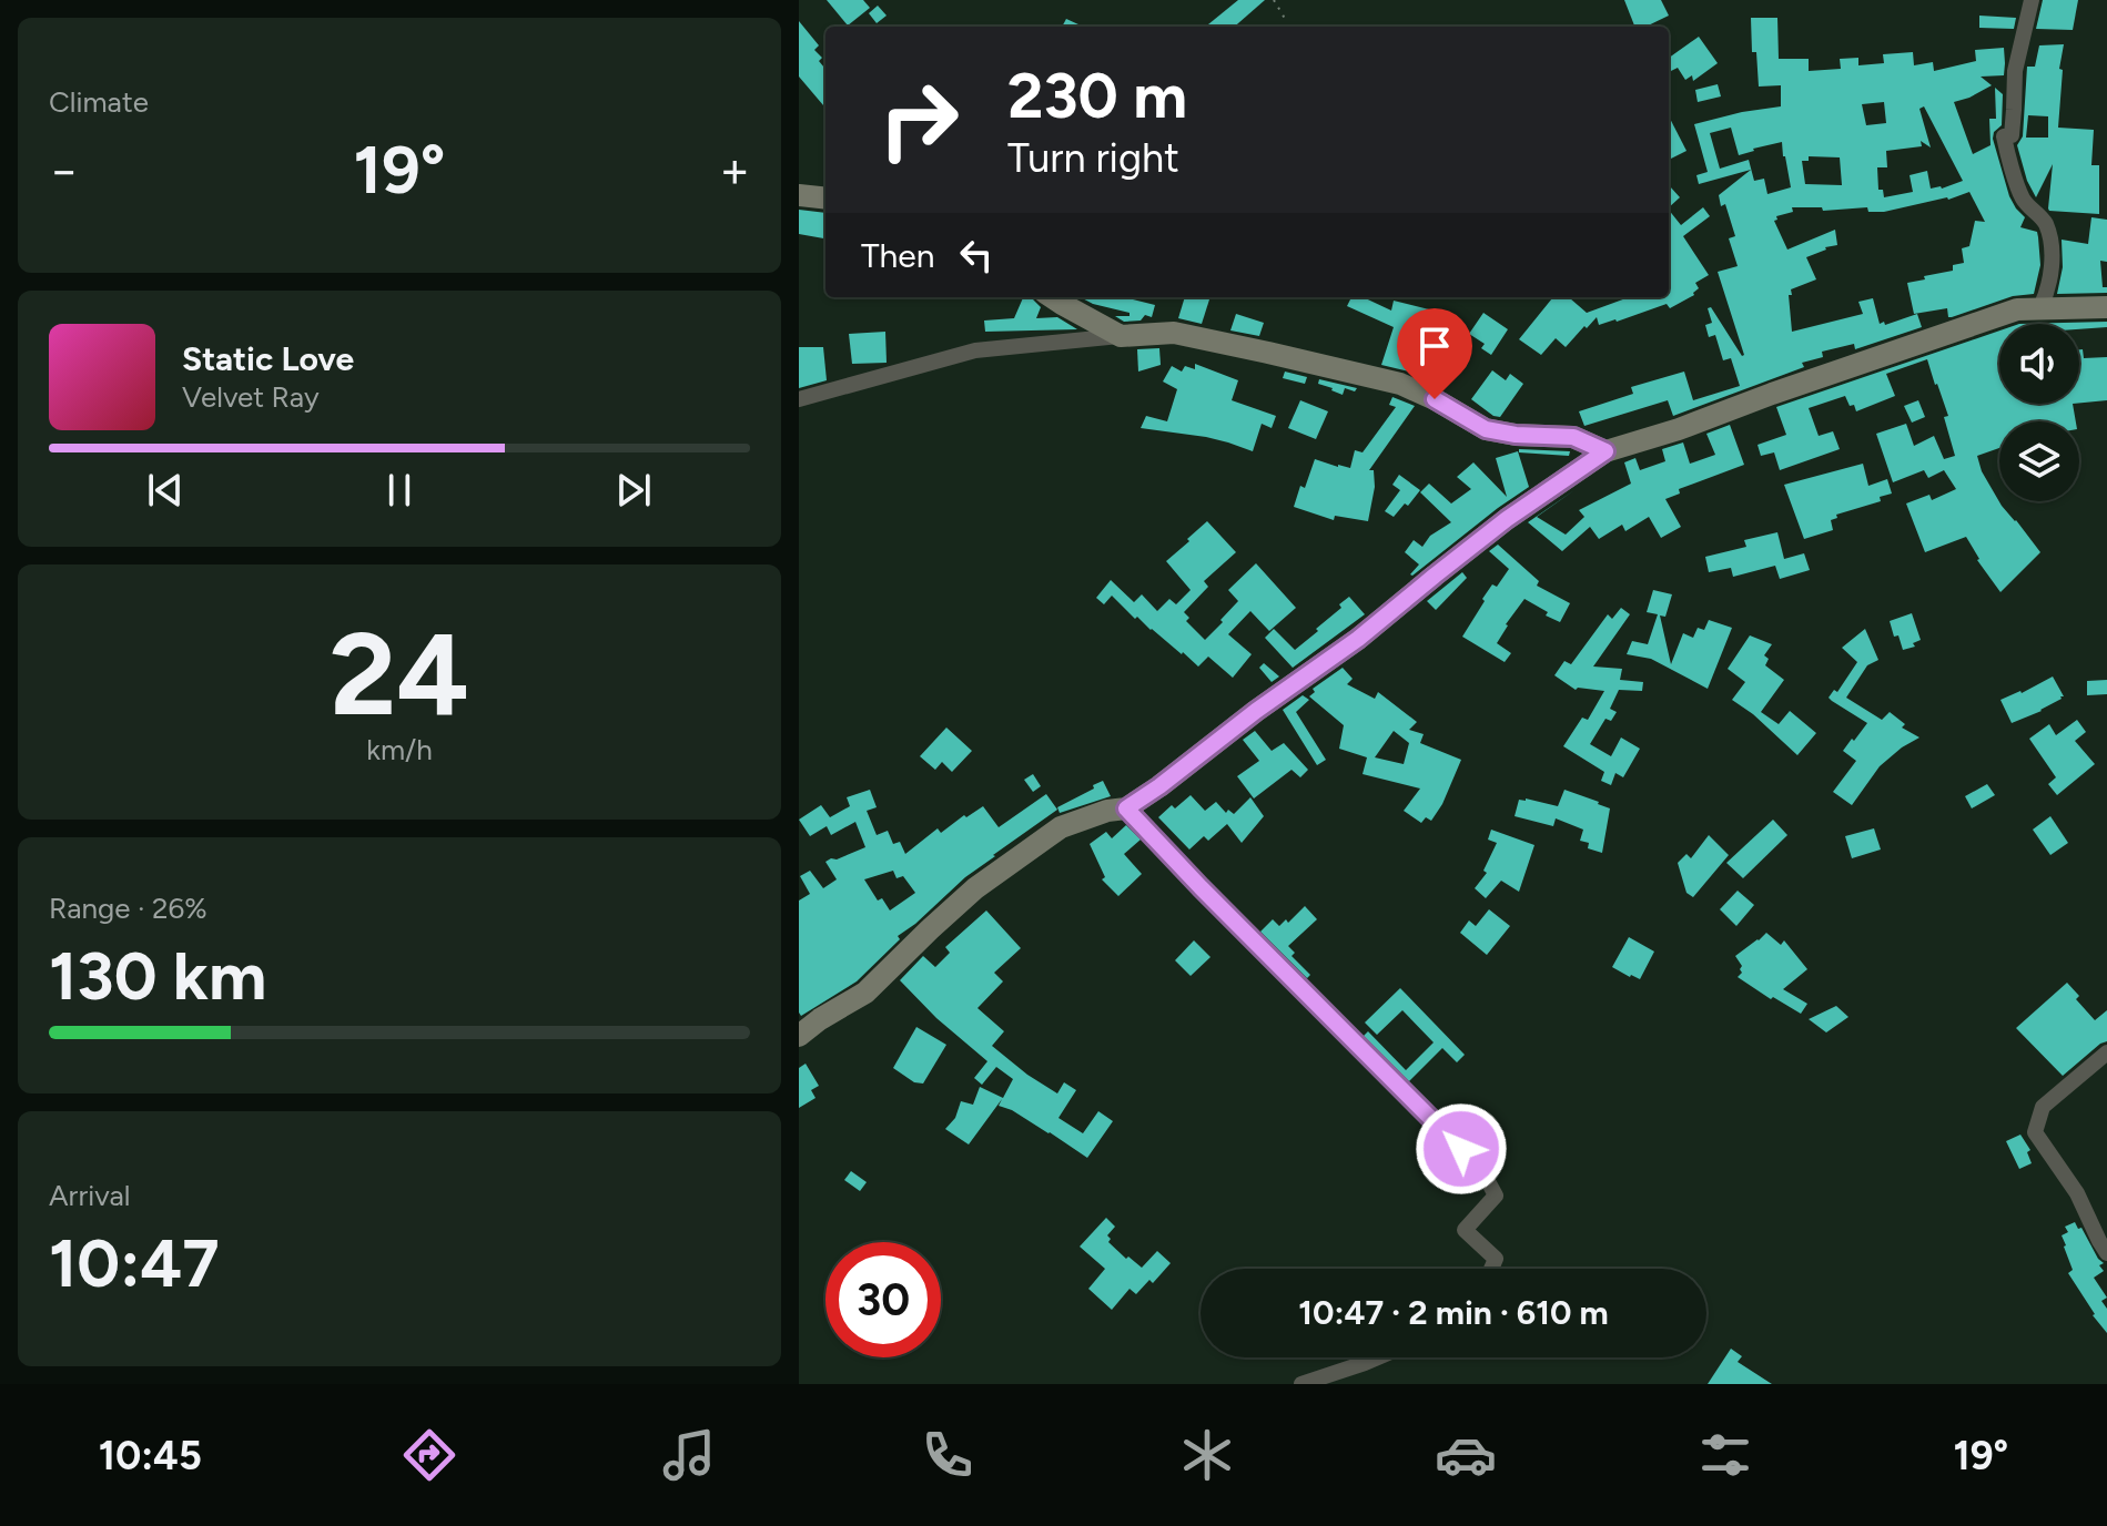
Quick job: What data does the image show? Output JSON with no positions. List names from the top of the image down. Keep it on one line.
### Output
{"page":{"tile":["Climate",["24","km/h"],["Range · 26%","130 km"],["Arrival","10:47"]],"turn":["230 m","Turn right"],"heat":["−","19°","+"],"then":"Then","song":["Static Love","Velvet Ray"],"limit":"30","trip":"10:47 · 2 min · 610 m","tabs":["10:45","19°"]}}
